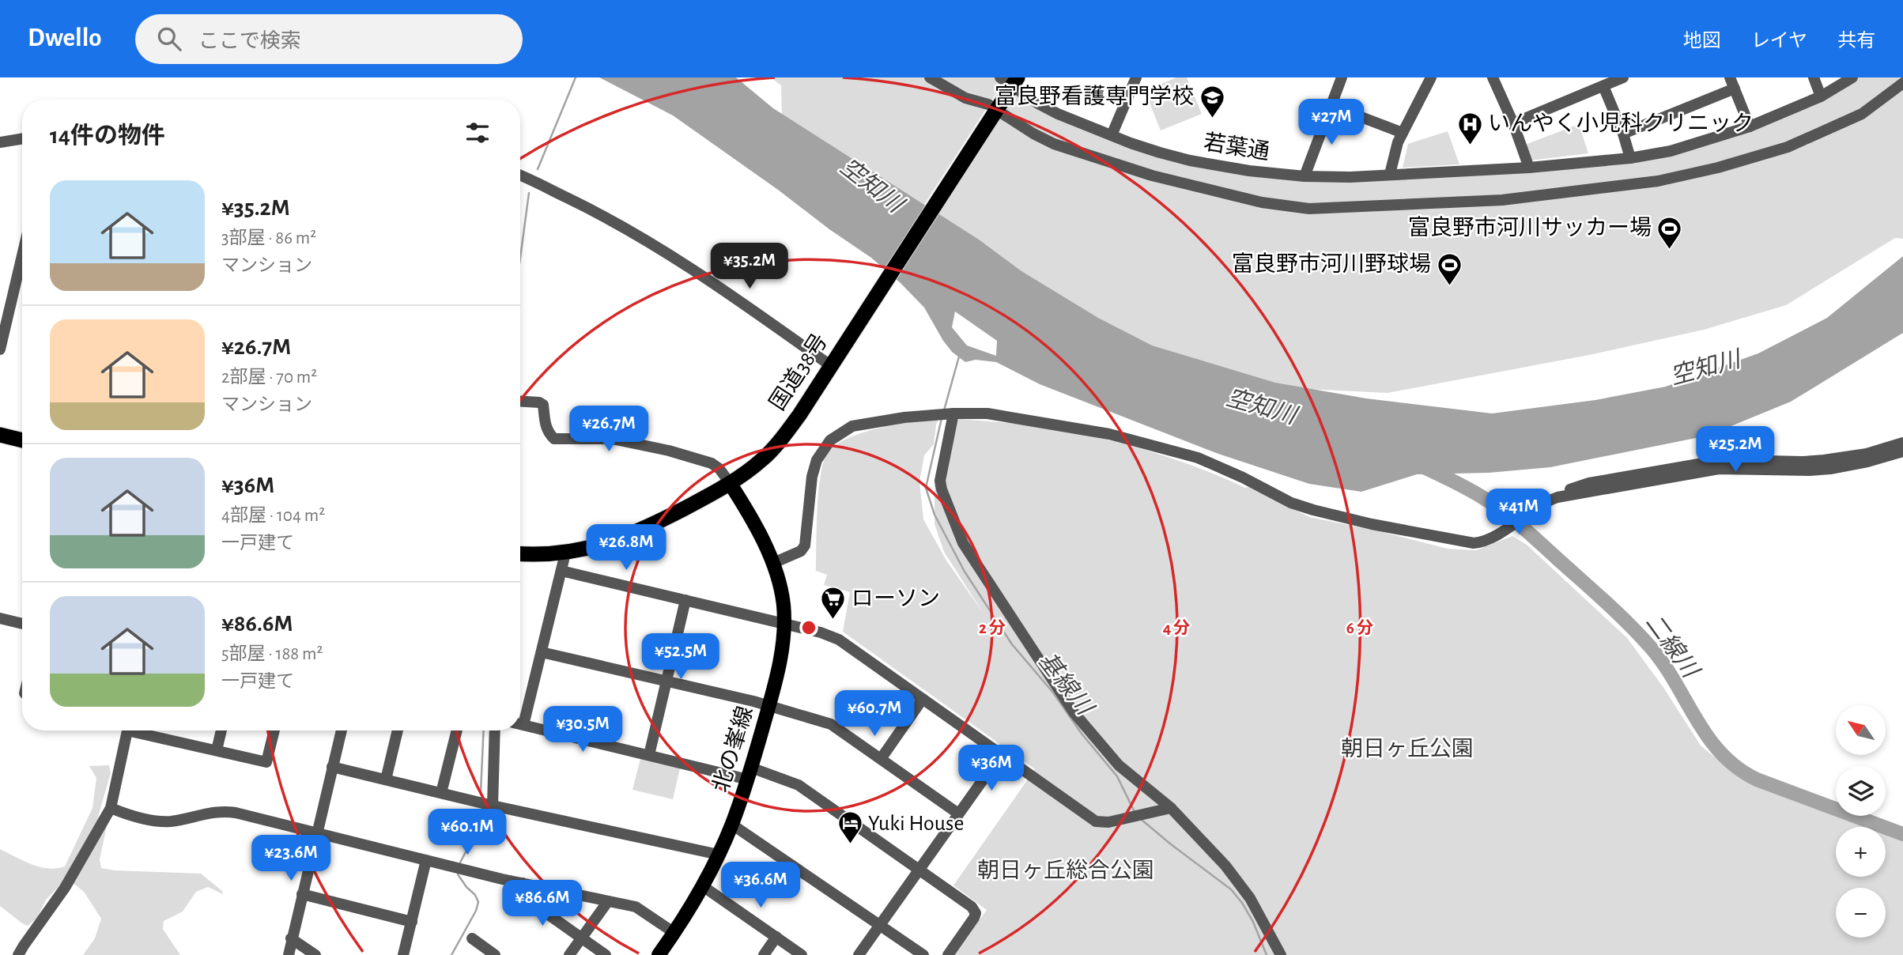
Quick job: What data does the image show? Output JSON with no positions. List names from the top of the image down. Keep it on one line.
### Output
{"streets":{"highway":["国道38号"],"main road":["北の峯線"],"street":["若葉通"]},"crossings":[["若葉通","国道38号"],["国道38号","北の峯線"]],"water":["空知川","二線川","基線川"],"parks":["朝日ヶ丘公園","朝日ヶ丘総合公園"],"places":{"school or university":["富良野看護専門学校"],"hospital":["いんやく小児科クリニック"],"sports":["富良野市河川サッカー場","富良野市河川野球場"],"supermarket":["ローソン"],"hotel":["Yuki House"]},"north":"top left","page":{"header":"Dwello","search":"ここで検索","nav":["地図","レイヤ","共有"],"price":["¥27M","¥35.2M","¥26.7M","¥25.2M","¥41M","¥26.8M","¥52.5M","¥60.7M","¥30.5M","¥36M","¥60.1M","¥23.6M","¥36.6M","¥86.6M"],"heading":"14件の物件","list":[{"name":"¥35.2M","note":"3部屋 · 86 m² · マンション"},{"name":"¥26.7M","note":"2部屋 · 70 m² · マンション"},{"name":"¥36M","note":"4部屋 · 104 m² · 一戸建て"},{"name":"¥86.6M","note":"5部屋 · 188 m² · 一戸建て"}],"map_buttons":["+","−"]},"rings":["2 分","4 分","6 分"]}
